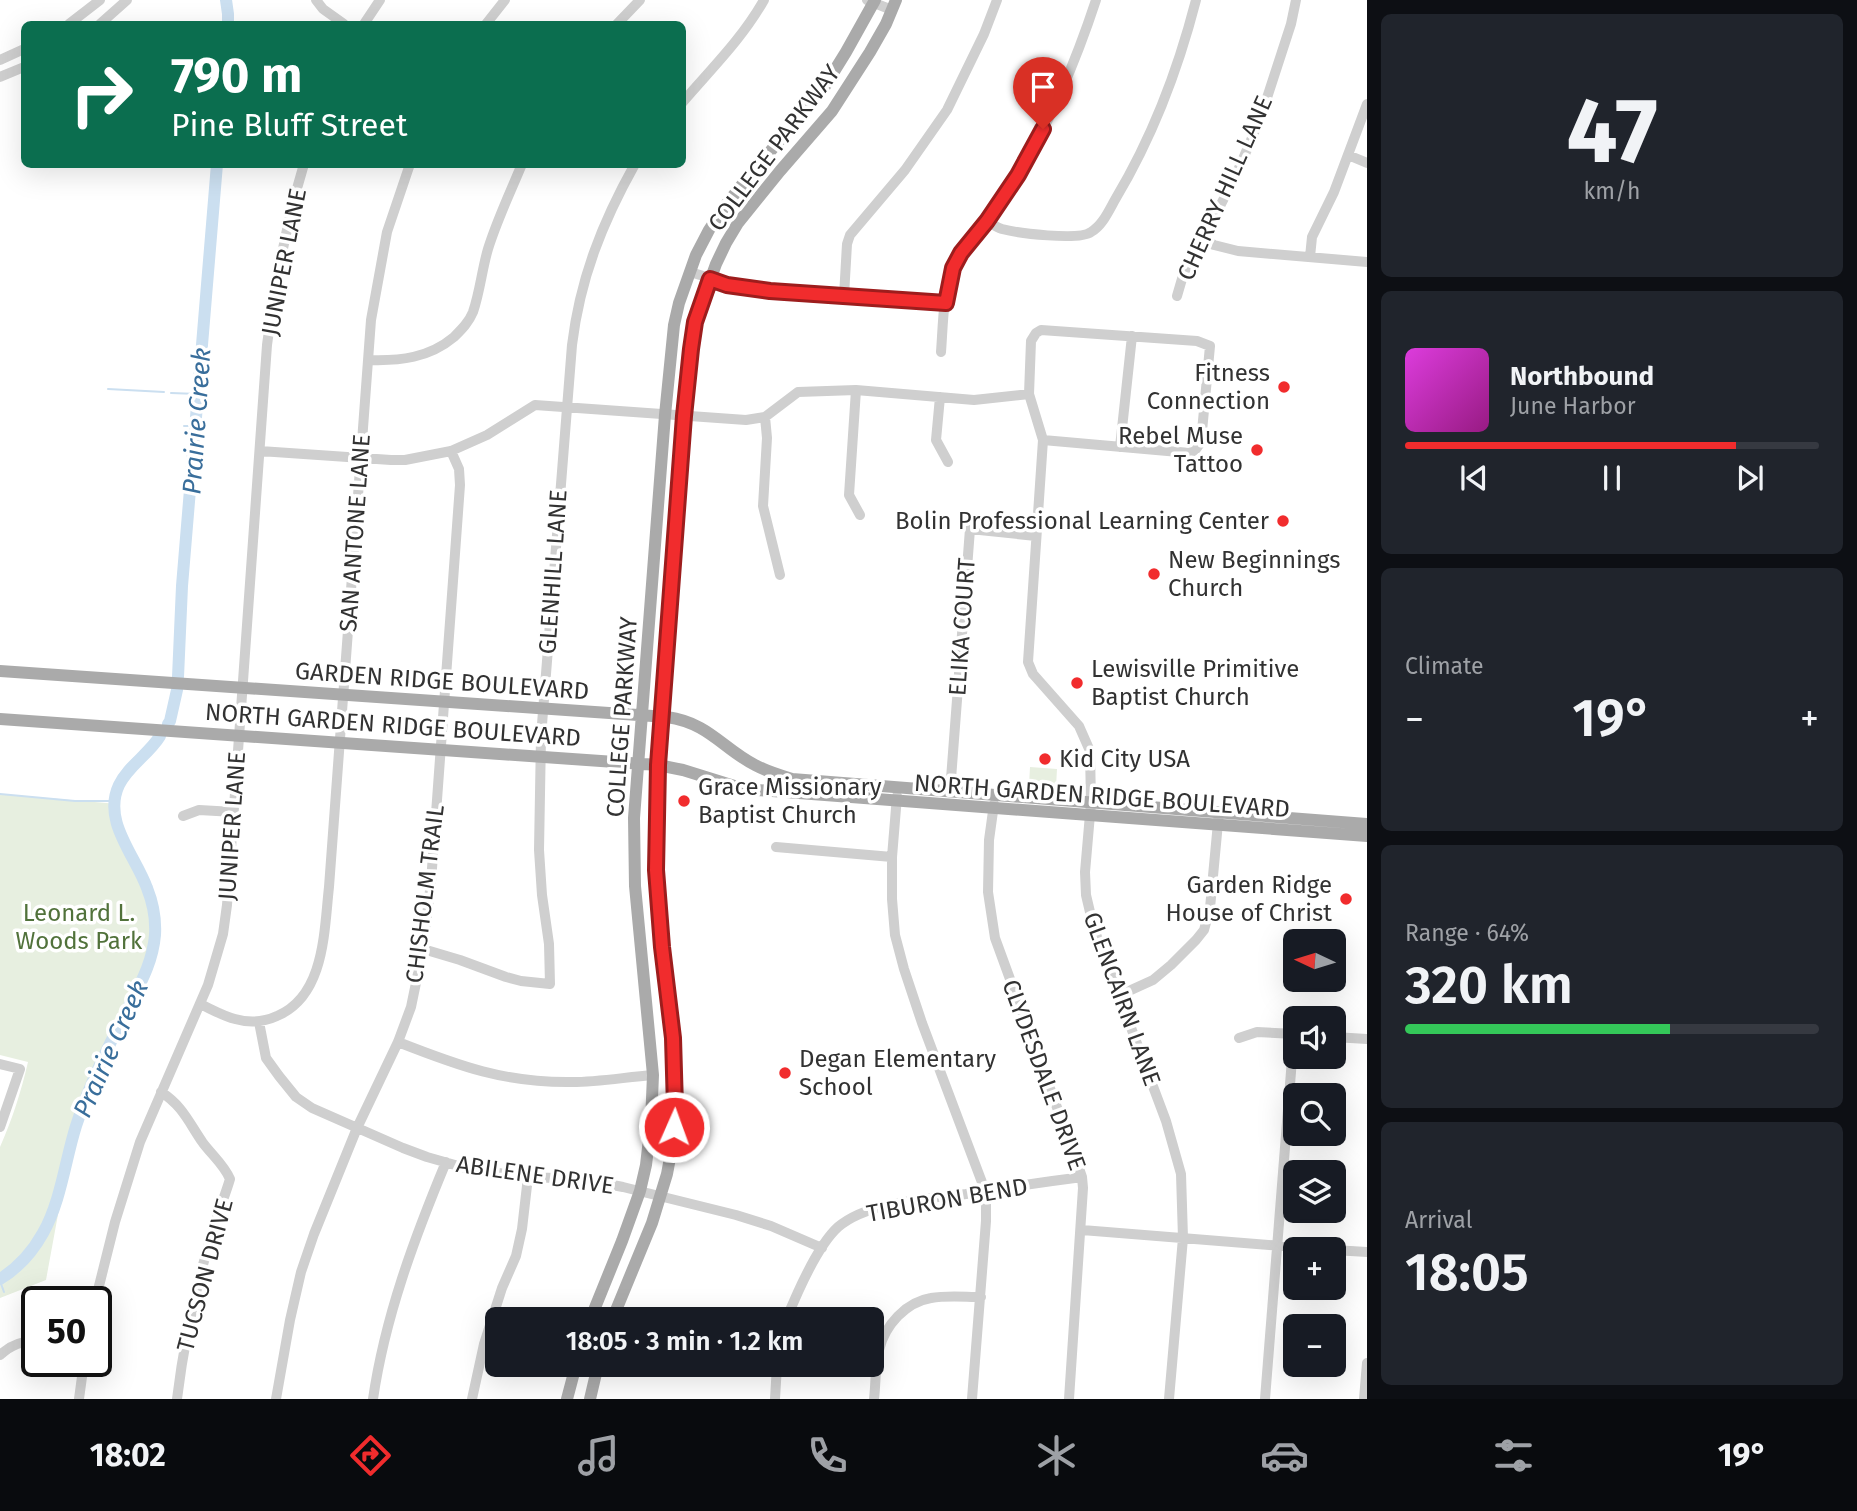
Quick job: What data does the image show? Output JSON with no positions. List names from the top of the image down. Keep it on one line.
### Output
{"streets":{"main road":["COLLEGE PARKWAY","GARDEN RIDGE BOULEVARD","NORTH GARDEN RIDGE BOULEVARD"],"street":["CHERRY HILL LANE","JUNIPER LANE","SAN ANTONE LANE","GLENHILL LANE","ELIKA COURT","CHISHOLM TRAIL","GLENCAIRN LANE","CLYDESDALE DRIVE","ABILENE DRIVE","TIBURON BEND","TUCSON DRIVE"]},"crossings":[["COLLEGE PARKWAY","GARDEN RIDGE BOULEVARD"],["COLLEGE PARKWAY","NORTH GARDEN RIDGE BOULEVARD"],["COLLEGE PARKWAY","ABILENE DRIVE"],["JUNIPER LANE","GARDEN RIDGE BOULEVARD"],["JUNIPER LANE","NORTH GARDEN RIDGE BOULEVARD"],["JUNIPER LANE","TUCSON DRIVE"],["SAN ANTONE LANE","GARDEN RIDGE BOULEVARD"],["SAN ANTONE LANE","NORTH GARDEN RIDGE BOULEVARD"],["SAN ANTONE LANE","ABILENE DRIVE"],["GLENHILL LANE","GARDEN RIDGE BOULEVARD"],["GLENHILL LANE","NORTH GARDEN RIDGE BOULEVARD"],["GLENHILL LANE","CHISHOLM TRAIL"],["ELIKA COURT","GARDEN RIDGE BOULEVARD"],["ELIKA COURT","GLENCAIRN LANE"],["GARDEN RIDGE BOULEVARD","NORTH GARDEN RIDGE BOULEVARD"],["GARDEN RIDGE BOULEVARD","CHISHOLM TRAIL"],["GARDEN RIDGE BOULEVARD","GLENCAIRN LANE"],["GARDEN RIDGE BOULEVARD","CLYDESDALE DRIVE"],["NORTH GARDEN RIDGE BOULEVARD","CHISHOLM TRAIL"],["NORTH GARDEN RIDGE BOULEVARD","GLENCAIRN LANE"],["NORTH GARDEN RIDGE BOULEVARD","CLYDESDALE DRIVE"],["CHISHOLM TRAIL","ABILENE DRIVE"],["CLYDESDALE DRIVE","TIBURON BEND"],["ABILENE DRIVE","TIBURON BEND"]],"water":["Prairie Creek"],"parks":["Leonard L. Woods Park"],"places":["Fitness Connection","Rebel Muse Tattoo","Bolin Professional Learning Center","New Beginnings Church","Lewisville Primitive Baptist Church","Kid City USA","Grace Missionary Baptist Church","Garden Ridge House of Christ","Degan Elementary School"],"north":"left","page":{"tile":[["47","km/h"],"Climate",["Range · 64%","320 km"],["Arrival","18:05"]],"turn":["790 m","Pine Bluff Street"],"song":["Northbound","June Harbor"],"heat":["−","19°","+"],"map_buttons":["+","−"],"limit":"50","trip":"18:05 · 3 min · 1.2 km","tabs":["18:02","19°"]}}
